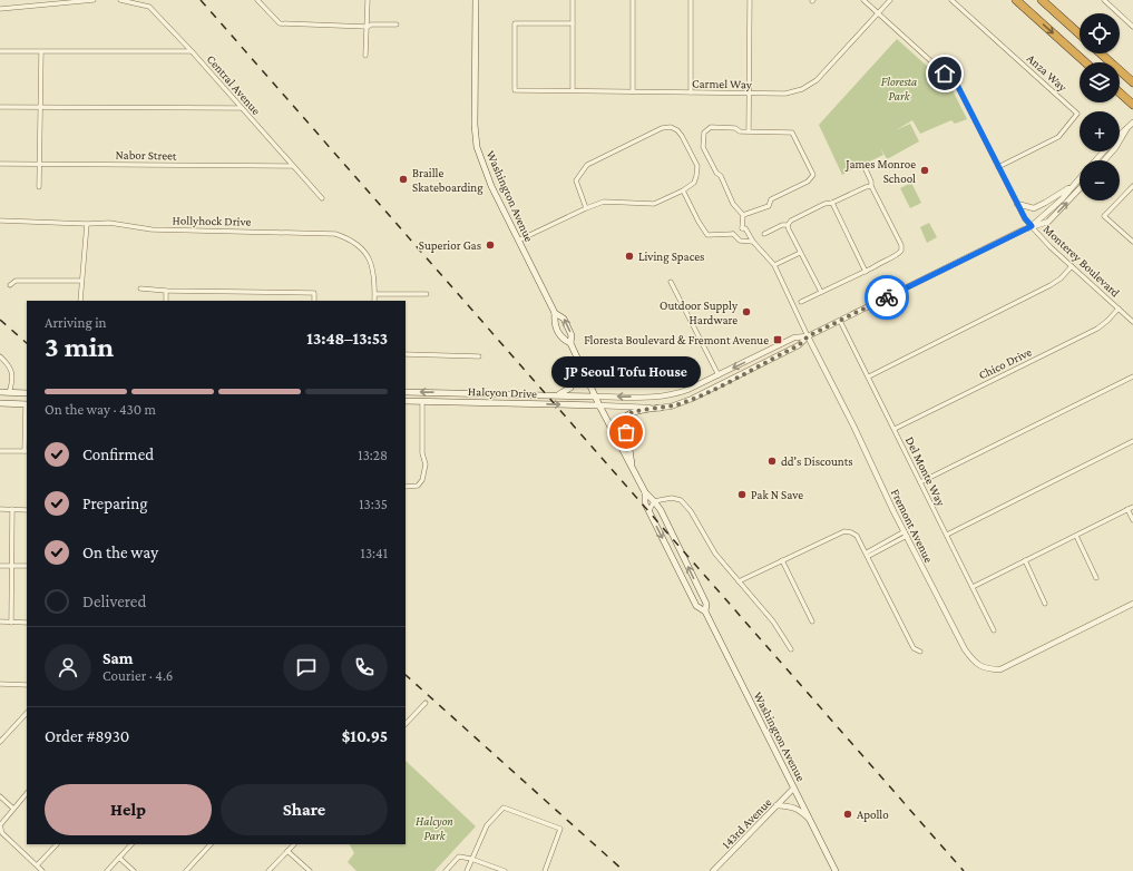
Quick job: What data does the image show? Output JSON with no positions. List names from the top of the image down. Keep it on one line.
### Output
{"streets":{"main road":["Washington Avenue","Halcyon Drive"],"street":["Anza Way","Carmel Way","Central Avenue","Nabor Street","Hollyhock Drive","Monterey Boulevard","Chico Drive","Del Monte Way","Fremont Avenue","143rd Avenue"]},"crossings":[["Anza Way","Monterey Boulevard"],["Carmel Way","Monterey Boulevard"],["Central Avenue","Nabor Street"],["Washington Avenue","Halcyon Drive"],["Washington Avenue","143rd Avenue"],["Monterey Boulevard","Chico Drive"],["Chico Drive","Del Monte Way"]],"parks":["Floresta Park","Halcyon Park"],"places":{"other":["James Monroe School","Braille Skateboarding","Superior Gas","Living Spaces","Outdoor Supply Hardware","JP Seoul Tofu House","dd's Discounts","Pak N Save","Apollo"],"transit":["Floresta Boulevard & Fremont Avenue"]},"page":{"map_buttons":["+","−"],"heading":["3 min","Arriving in","13:48–13:53"],"panel":["Sam","Courier · 4.6","Order #8930","$10.95"],"bubble":"JP Seoul Tofu House","bar":"On the way · 430 m","list":[["Confirmed","13:28"],["Preparing","13:35"],["On the way","13:41"],"Delivered"],"buttons":["Help","Share"]}}
